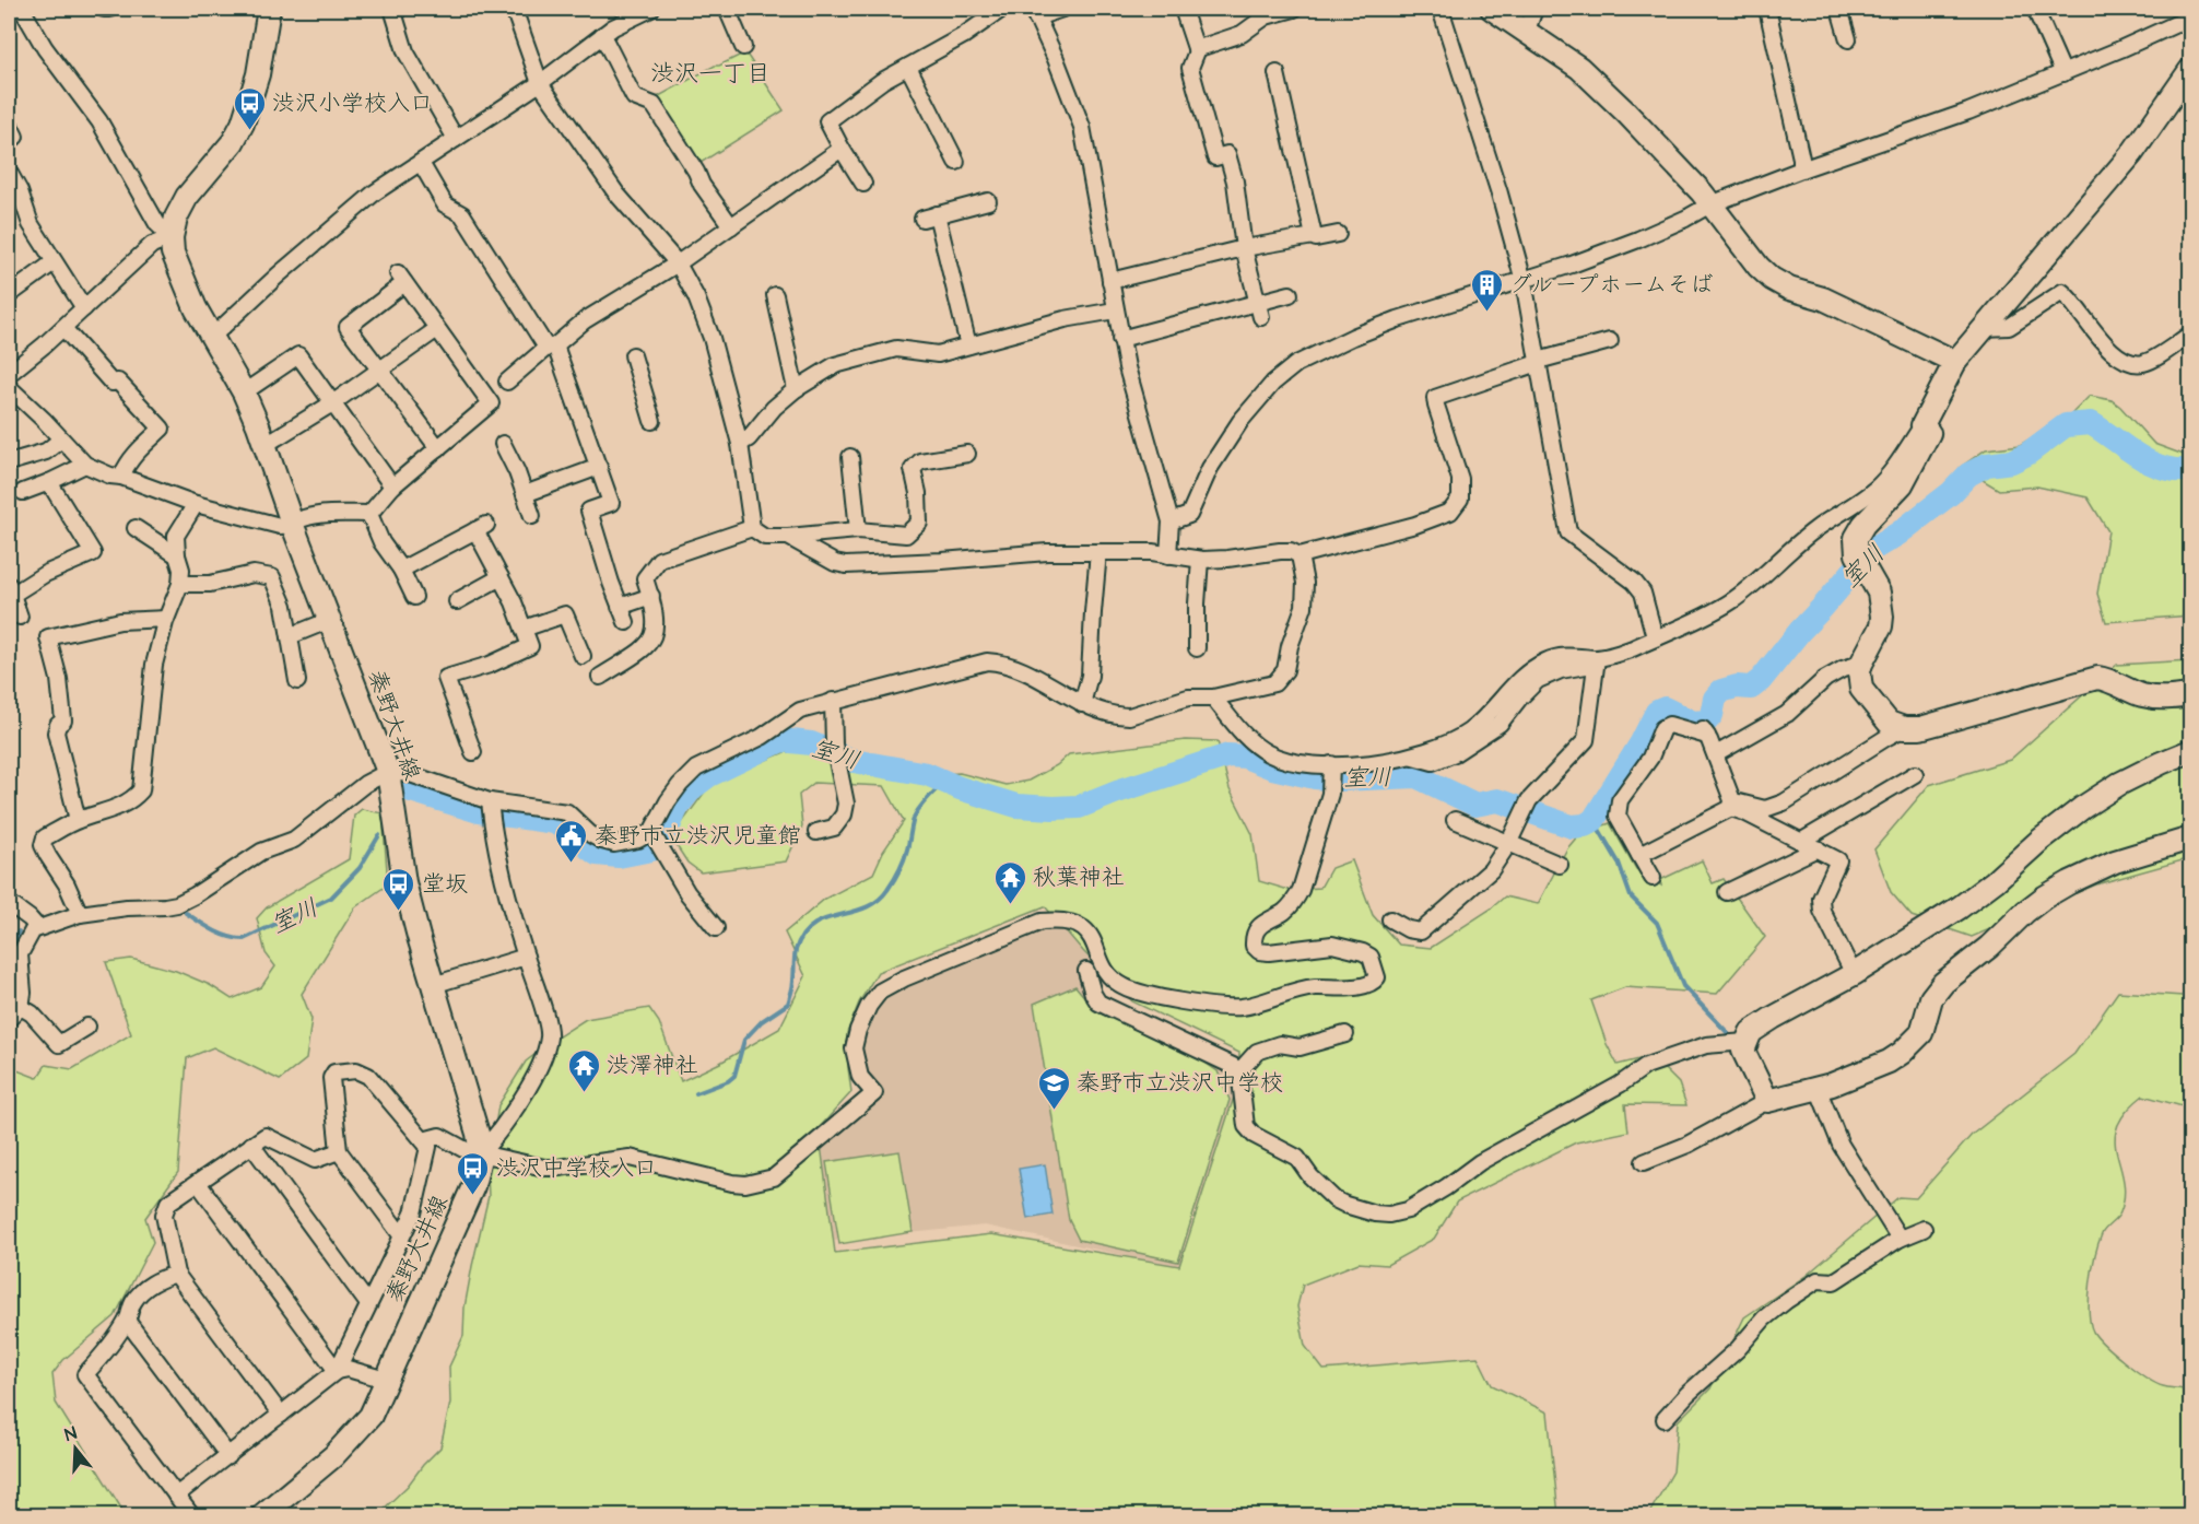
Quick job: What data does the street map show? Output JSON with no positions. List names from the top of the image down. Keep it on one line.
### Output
{"streets":{"street":["秦野大井線"]},"districts":["渋沢一丁目"],"water":["室川"],"places":{"bus stop":["渋沢小学校入口","堂坂","渋沢中学校入口"],"building":["グループホームそば"],"public building":["秦野市立渋沢児童館"],"temple":["秋葉神社","渋澤神社"],"school or university":["秦野市立渋沢中学校"]},"north":"top"}
